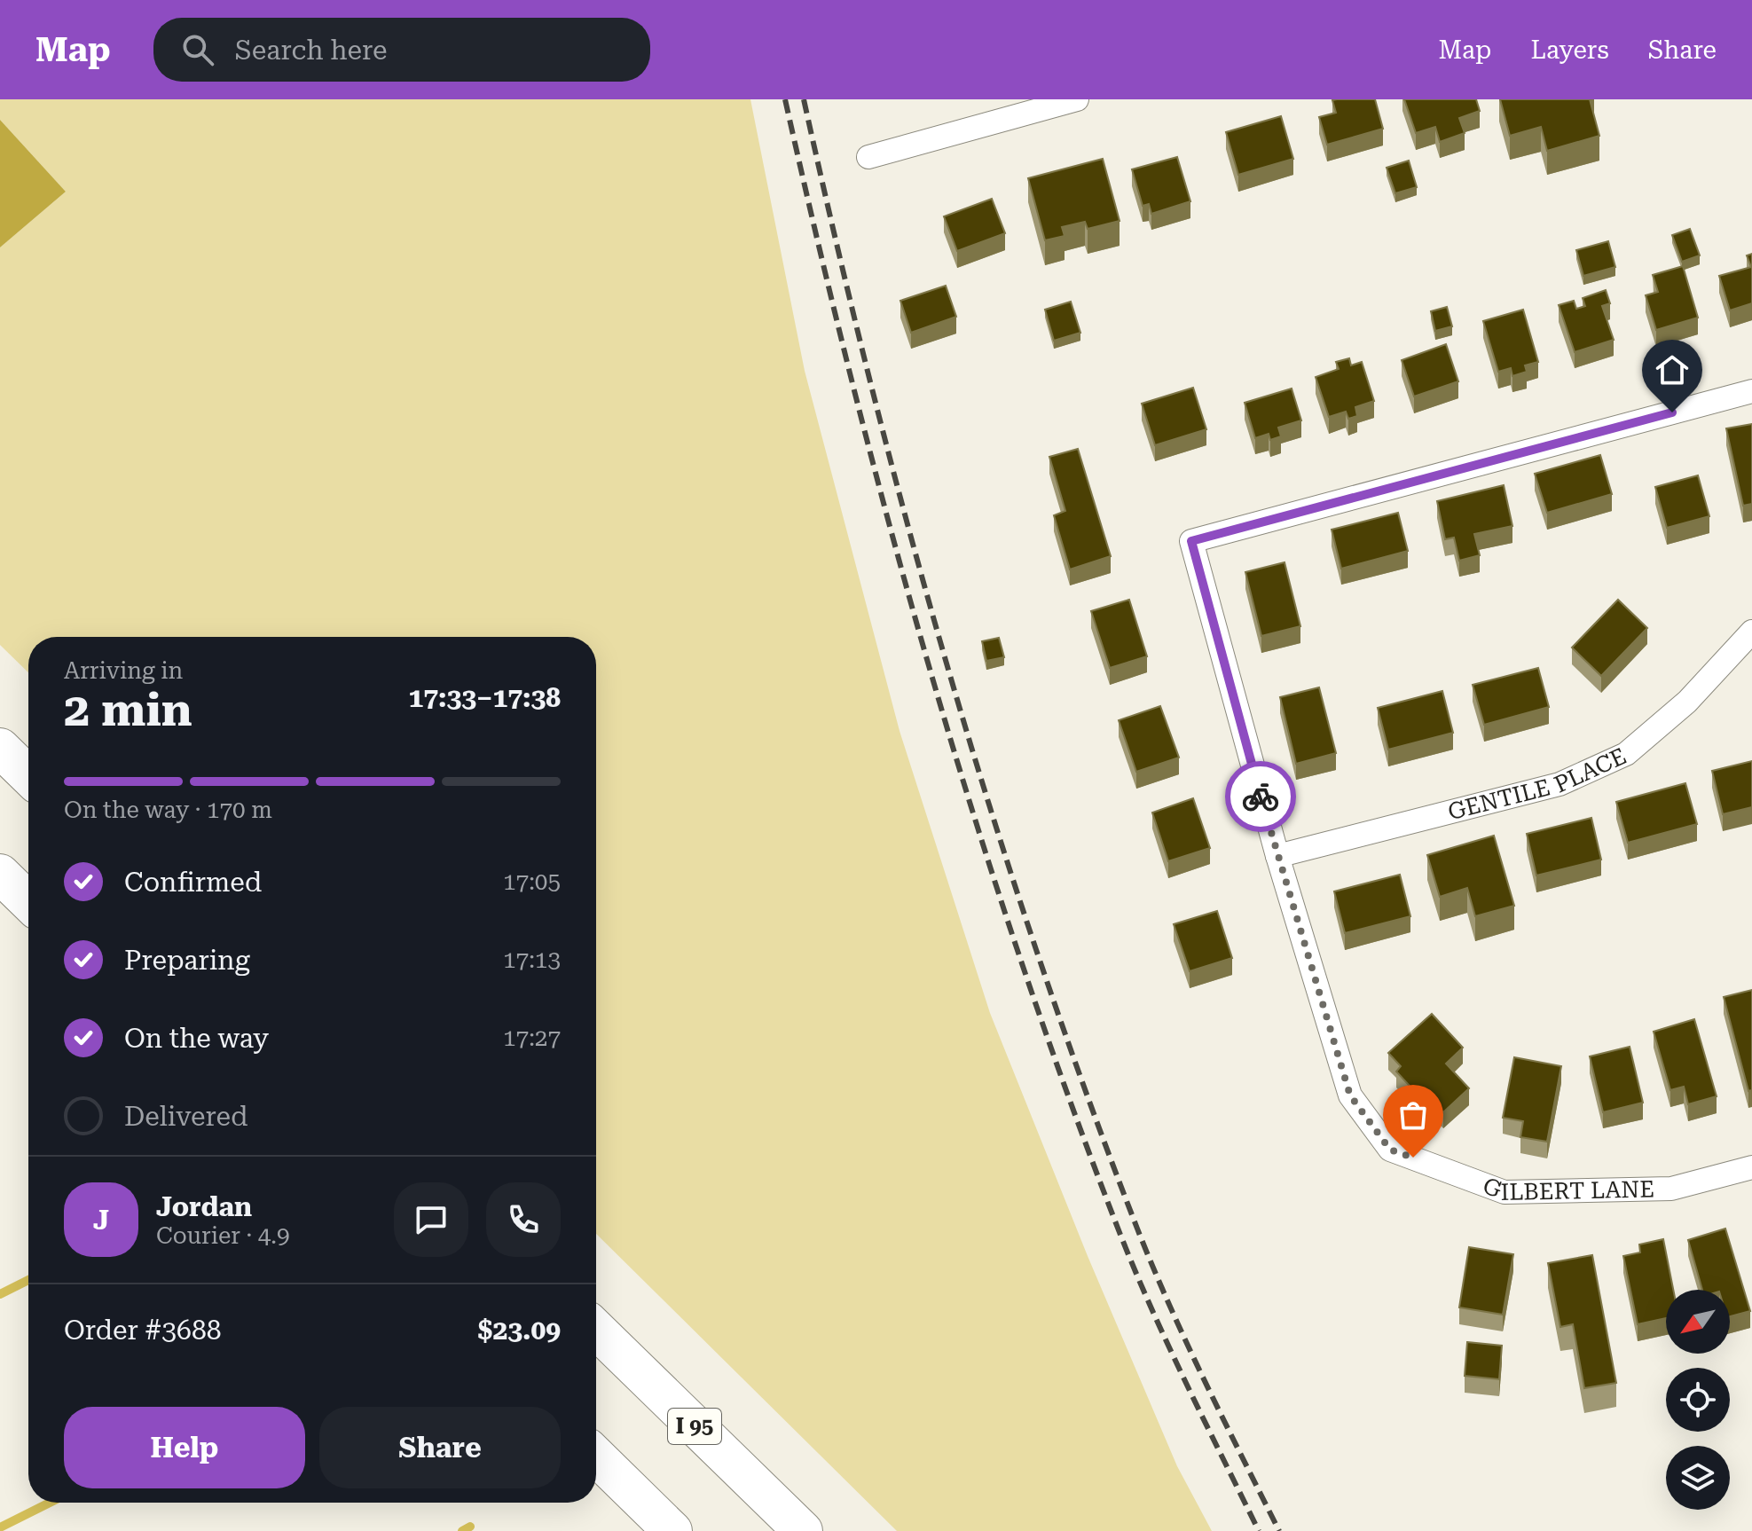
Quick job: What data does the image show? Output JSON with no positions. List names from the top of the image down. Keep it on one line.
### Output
{"streets":{"highway":["I 95"],"street":["GENTILE PLACE","GILBERT LANE"]},"crossings":[["GENTILE PLACE","GILBERT LANE"]],"north":"bottom left","page":{"header":"Map","search":"Search here","nav":["Map","Layers","Share"],"heading":["2 min","Arriving in","17:33–17:38"],"panel":["Jordan","Courier · 4.9","Order #3688","$23.09"],"bar":"On the way · 170 m","list":[["Confirmed","17:05"],["Preparing","17:13"],["On the way","17:27"],"Delivered"],"round":"J","buttons":["Help","Share"]}}
